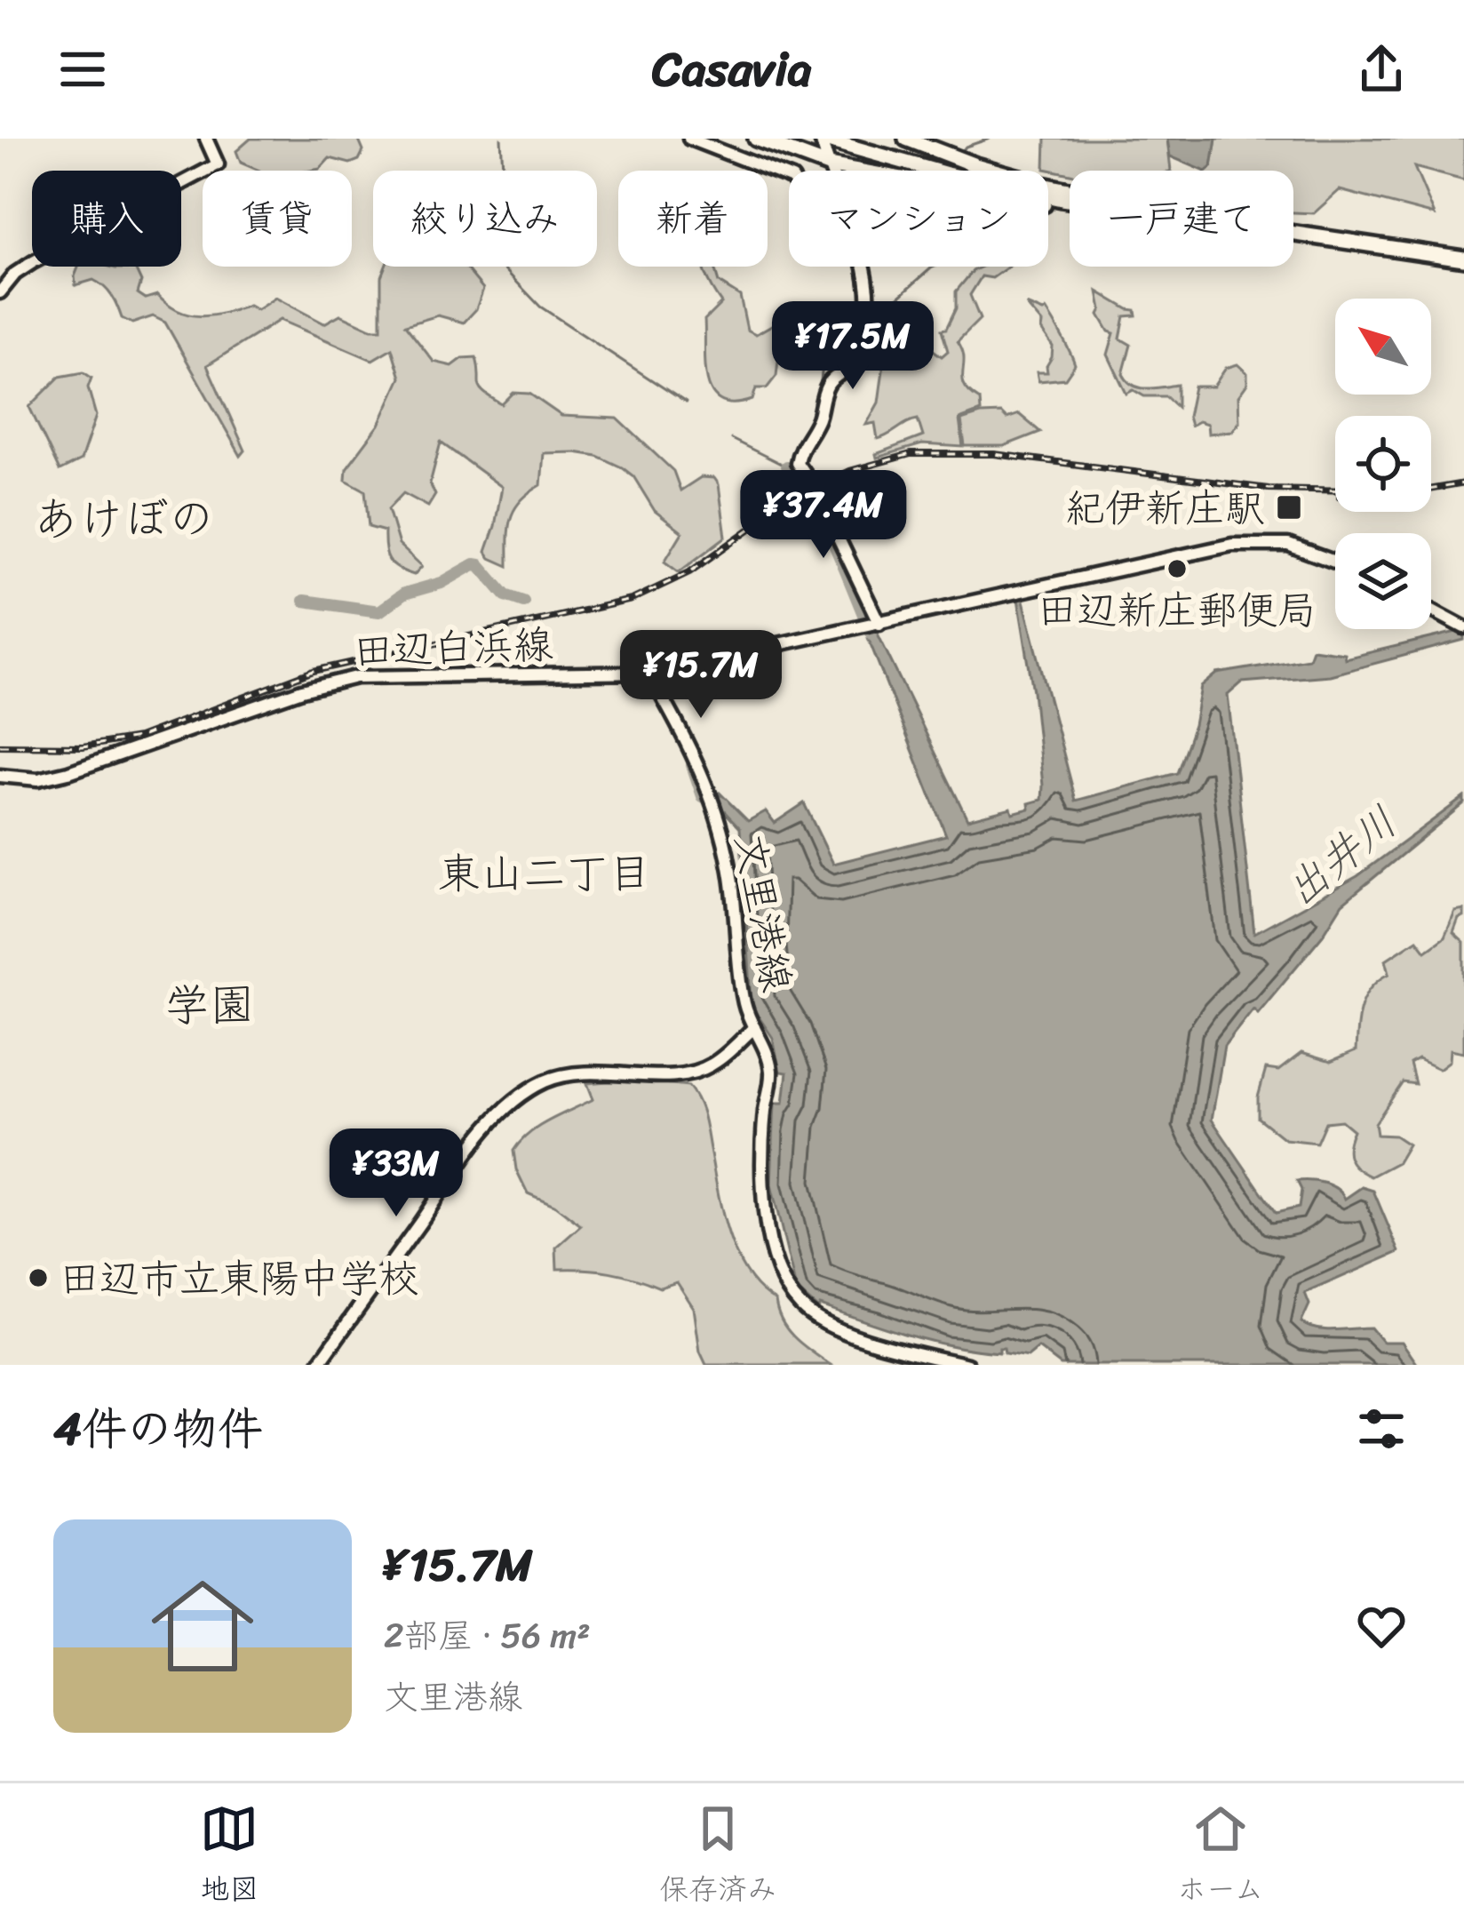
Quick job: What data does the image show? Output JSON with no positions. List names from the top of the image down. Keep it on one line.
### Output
{"streets":{"main road":["田辺白浜線","文里港線"]},"crossings":[["田辺白浜線","文里港線"]],"districts":["あけぼの","東山二丁目","学園"],"water":["出井川"],"places":{"transit":["紀伊新庄駅"],"other":["田辺新庄郵便局","田辺市立東陽中学校"]},"north":"top left","page":{"header":"Casavia","chip":["購入","賃貸","絞り込み","新着","マンション","一戸建て"],"price":["¥17.5M","¥37.4M","¥15.7M","¥33M"],"heading":"4件の物件","list":[{"name":"¥15.7M","note":"2部屋 · 56 m² · 文里港線"}],"tabs":["地図","保存済み","ホーム"]}}
